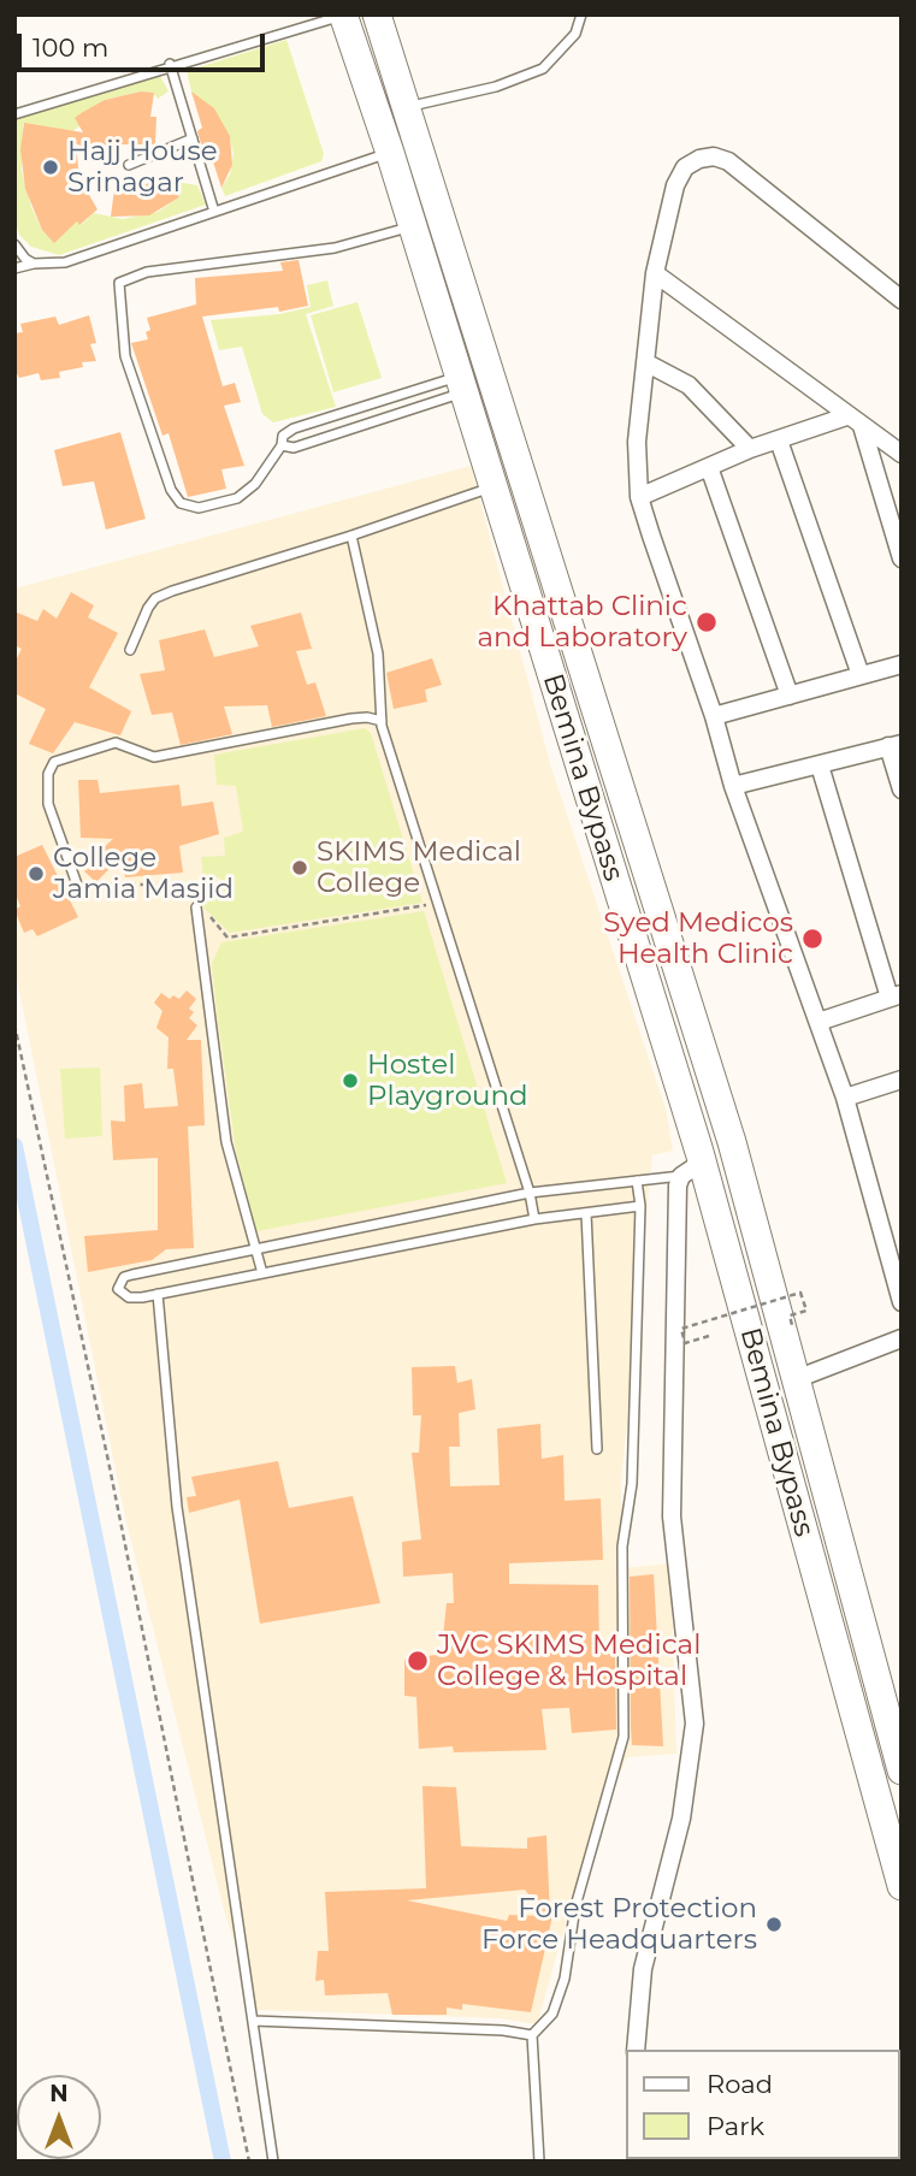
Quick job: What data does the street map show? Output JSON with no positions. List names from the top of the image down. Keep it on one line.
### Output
{"streets":{"highway":["Bemina Bypass"]},"places":["Hajj House Srinagar","Khattab Clinic and Laboratory","SKIMS Medical College","College Jamia Masjid","Syed Medicos Health Clinic","Hostel Playground","JVC SKIMS Medical College & Hospital","Forest Protection Force Headquarters"],"legend":["Road","Park"],"scale_bar":"100 m","north":"top"}
